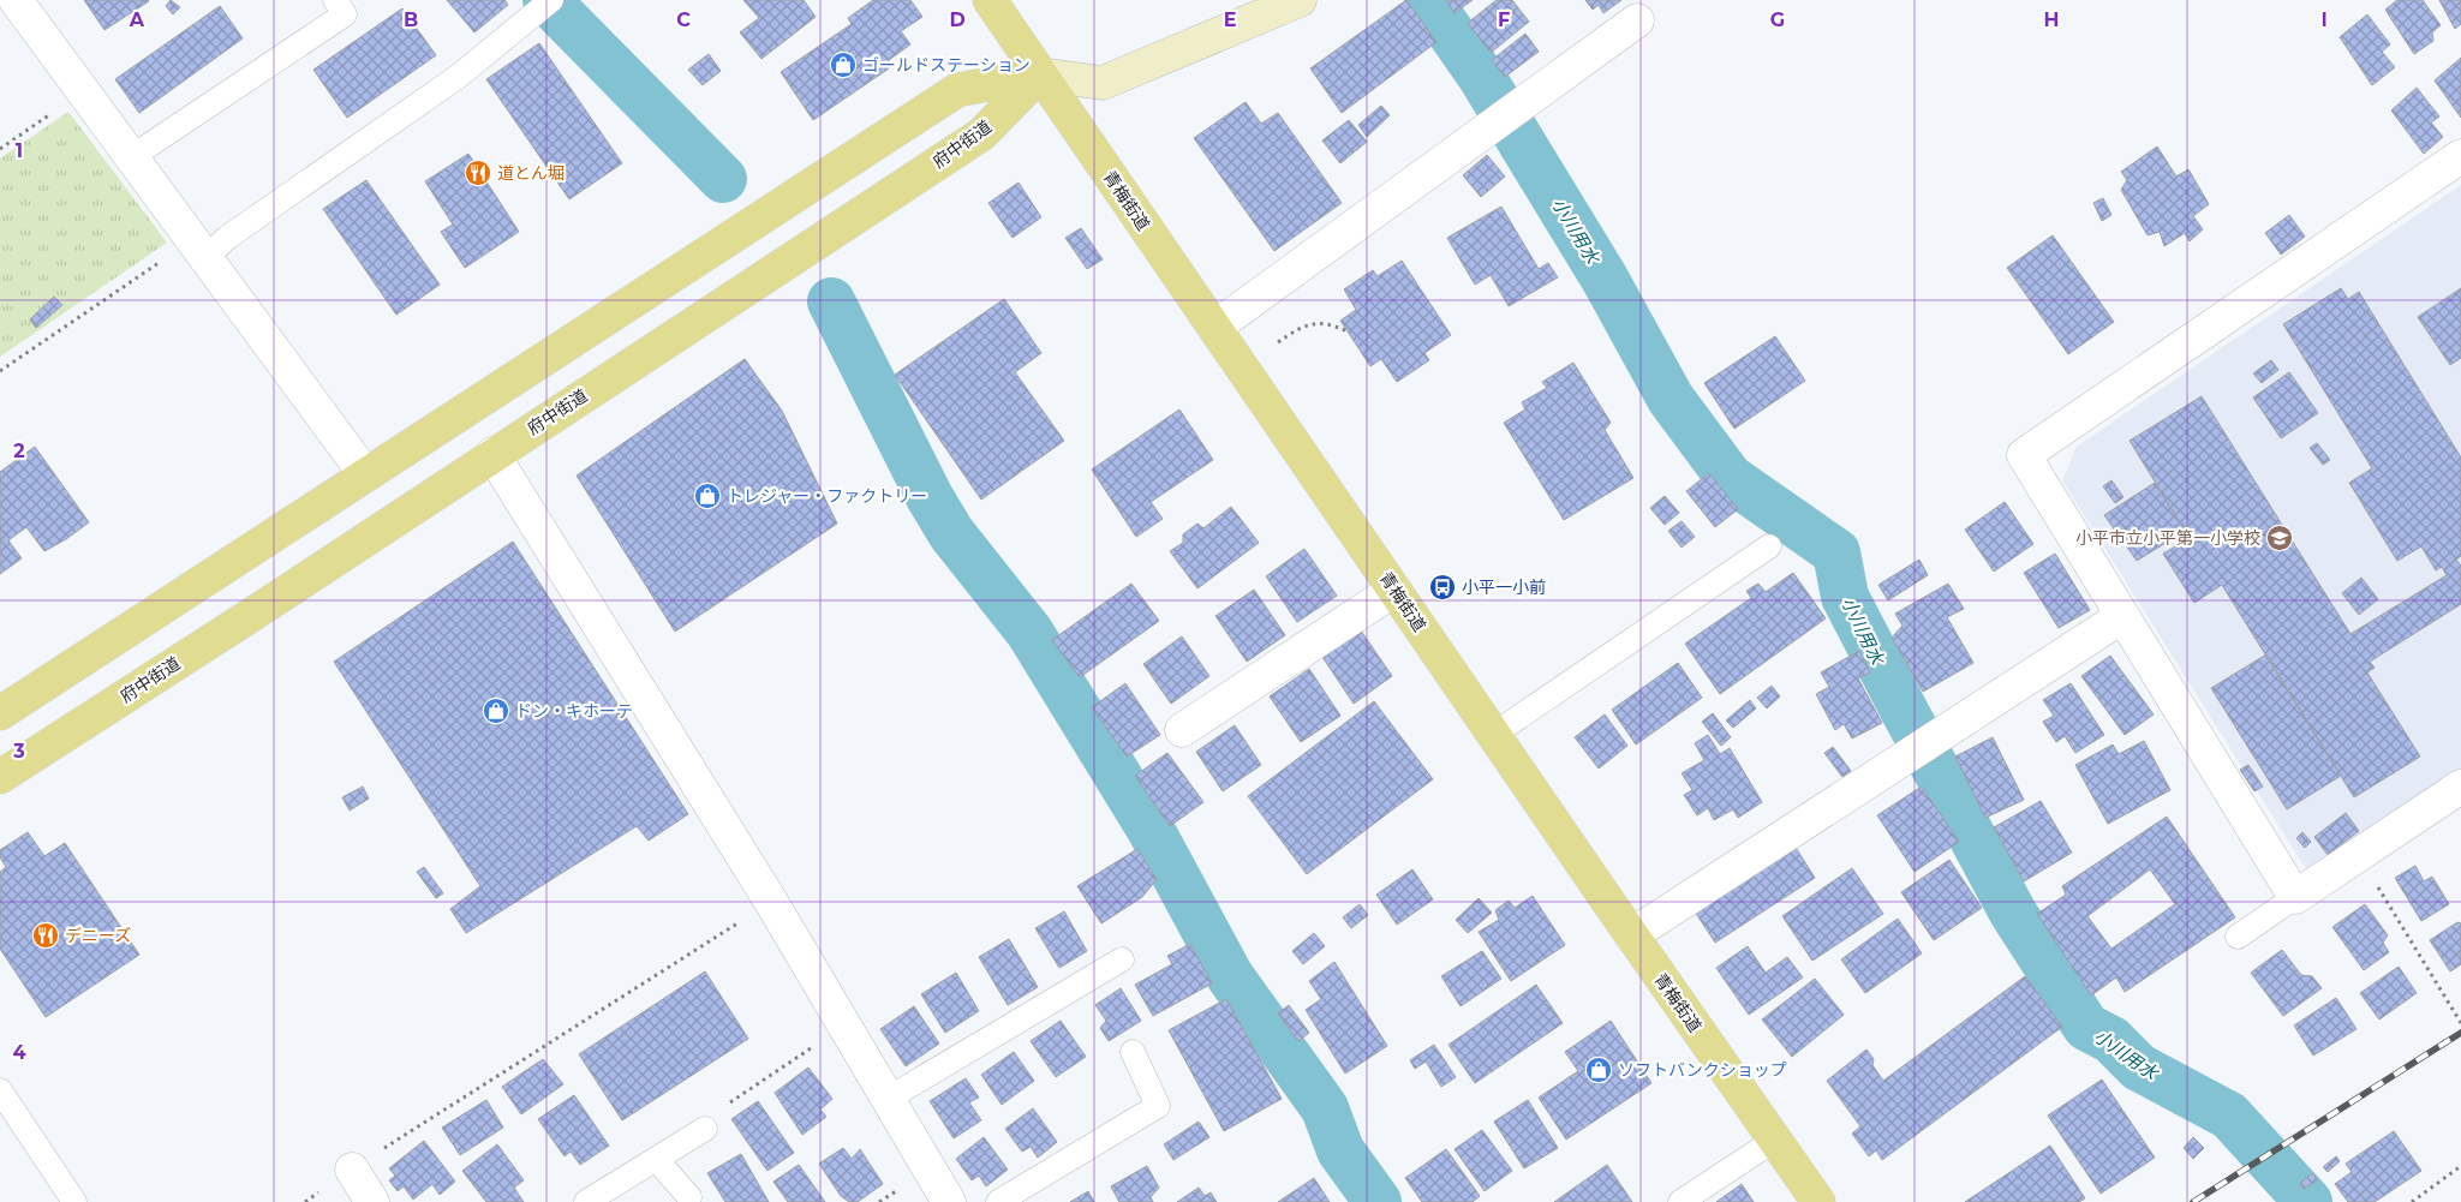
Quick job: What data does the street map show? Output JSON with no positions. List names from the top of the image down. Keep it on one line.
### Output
{"streets":{"main road":["府中街道","青梅街道"]},"crossings":[["府中街道","青梅街道"]],"water":["小川用水"],"places":{"shop":["ゴールドステーション","トレジャー・ファクトリー","ドン・キホーテ","ソフトバンクショップ"],"restaurant":["道とん堀","デニーズ"],"school or university":["小平市立小平第一小学校"],"bus stop":["小平一小前"]},"grid":{"columns":["A","B","C","D","E","F","G","H","I"],"rows":["1","2","3","4"]}}
